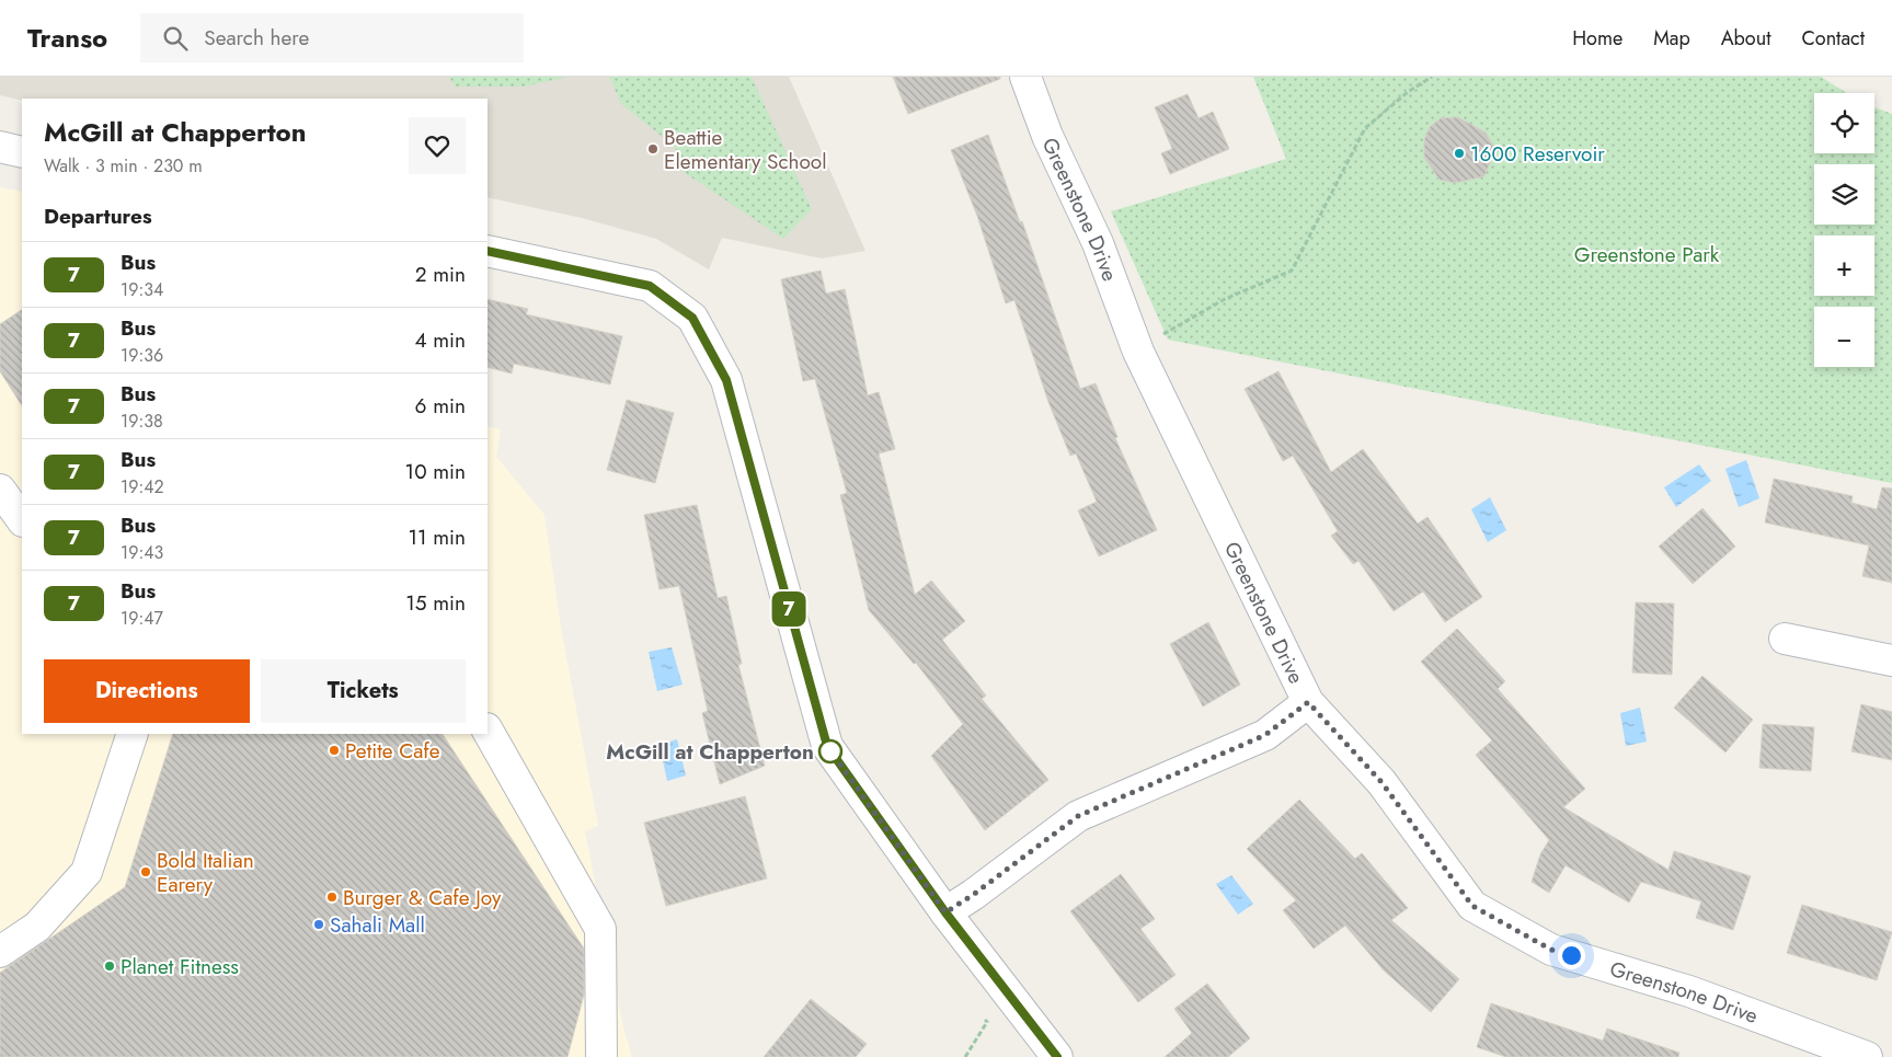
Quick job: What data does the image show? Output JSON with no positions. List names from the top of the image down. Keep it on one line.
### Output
{"streets":{"street":["Greenstone Drive"]},"parks":["Greenstone Park"],"places":["Beattie Elementary School","1600 Reservoir","Petite Cafe","McGill at Chapperton","Bold Italian Earery","Burger & Cafe Joy","Sahali Mall","Planet Fitness"],"lines":["bus line 7"],"page":{"header":"Transo","search":"Search here","nav":["Home","Map","About","Contact"],"on_map":"7","map_buttons":["+","−"],"heading":[["McGill at Chapperton","Walk · 3 min · 230 m"],"Departures"],"list":[{"mark":"7","name":"Bus","note":"19:34","value":"2 min"},{"mark":"7","name":"Bus","note":"19:36","value":"4 min"},{"mark":"7","name":"Bus","note":"19:38","value":"6 min"},{"mark":"7","name":"Bus","note":"19:42","value":"10 min"},{"mark":"7","name":"Bus","note":"19:43","value":"11 min"},{"mark":"7","name":"Bus","note":"19:47","value":"15 min"}],"buttons":["Directions","Tickets"]}}
